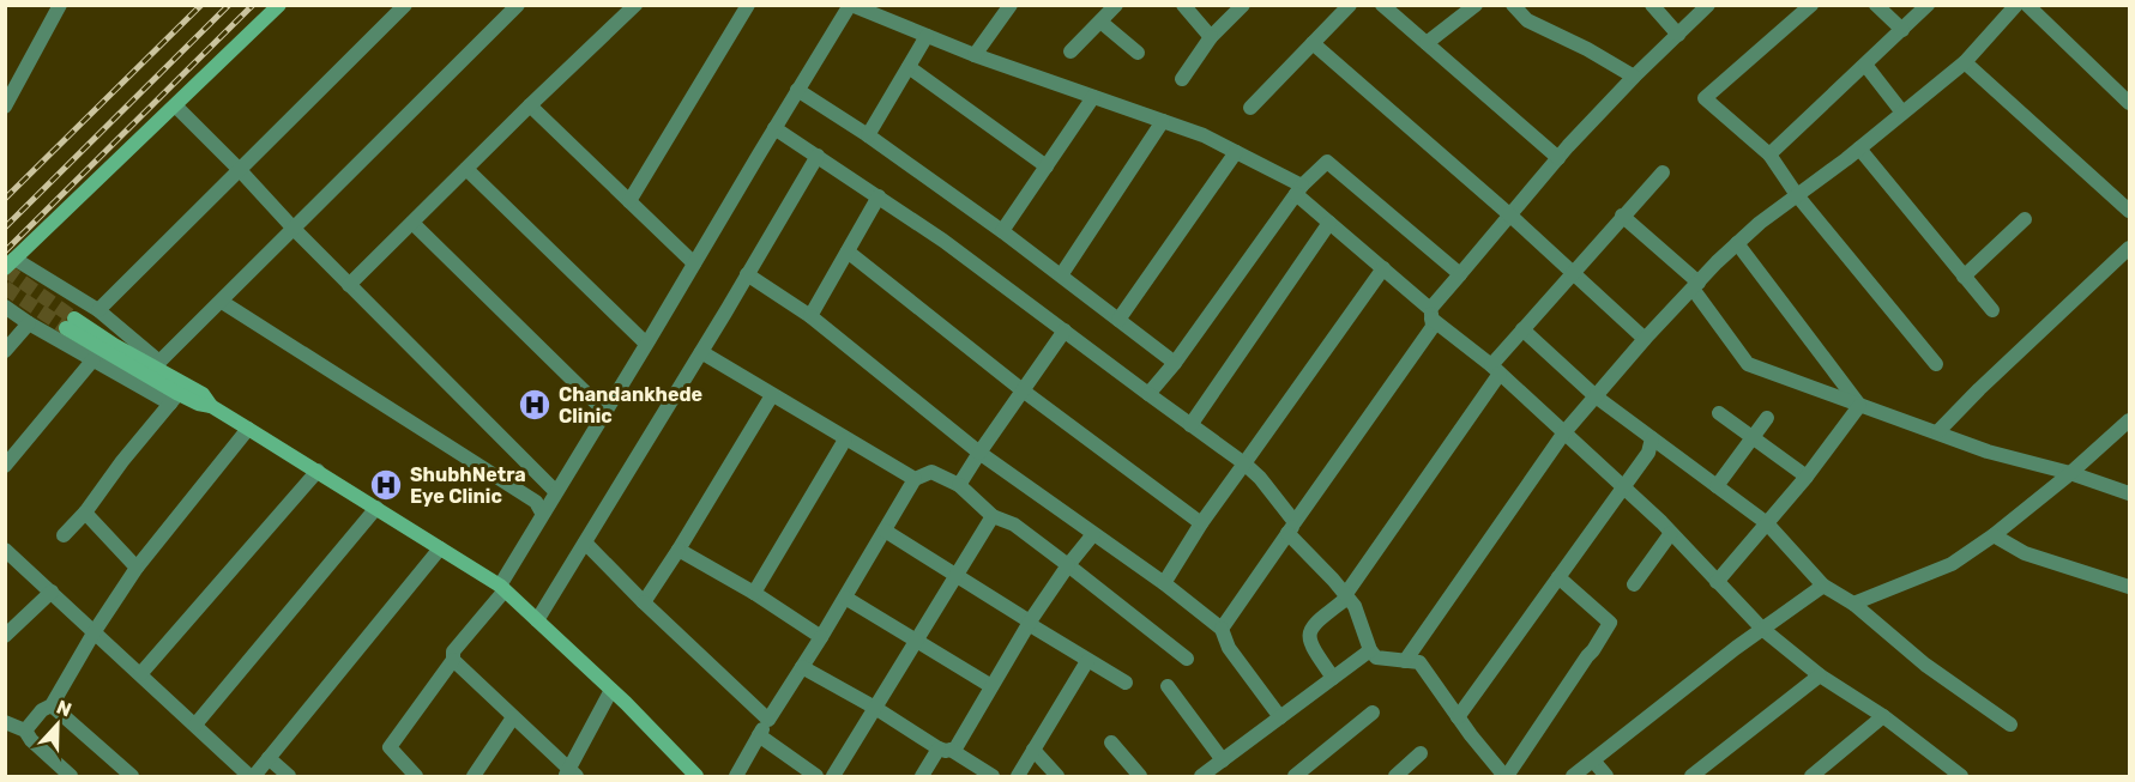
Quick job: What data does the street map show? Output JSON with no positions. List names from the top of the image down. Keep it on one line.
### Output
{"places":{"hospital":["Chandankhede Clinic","ShubhNetra Eye Clinic"]},"north":"top"}
